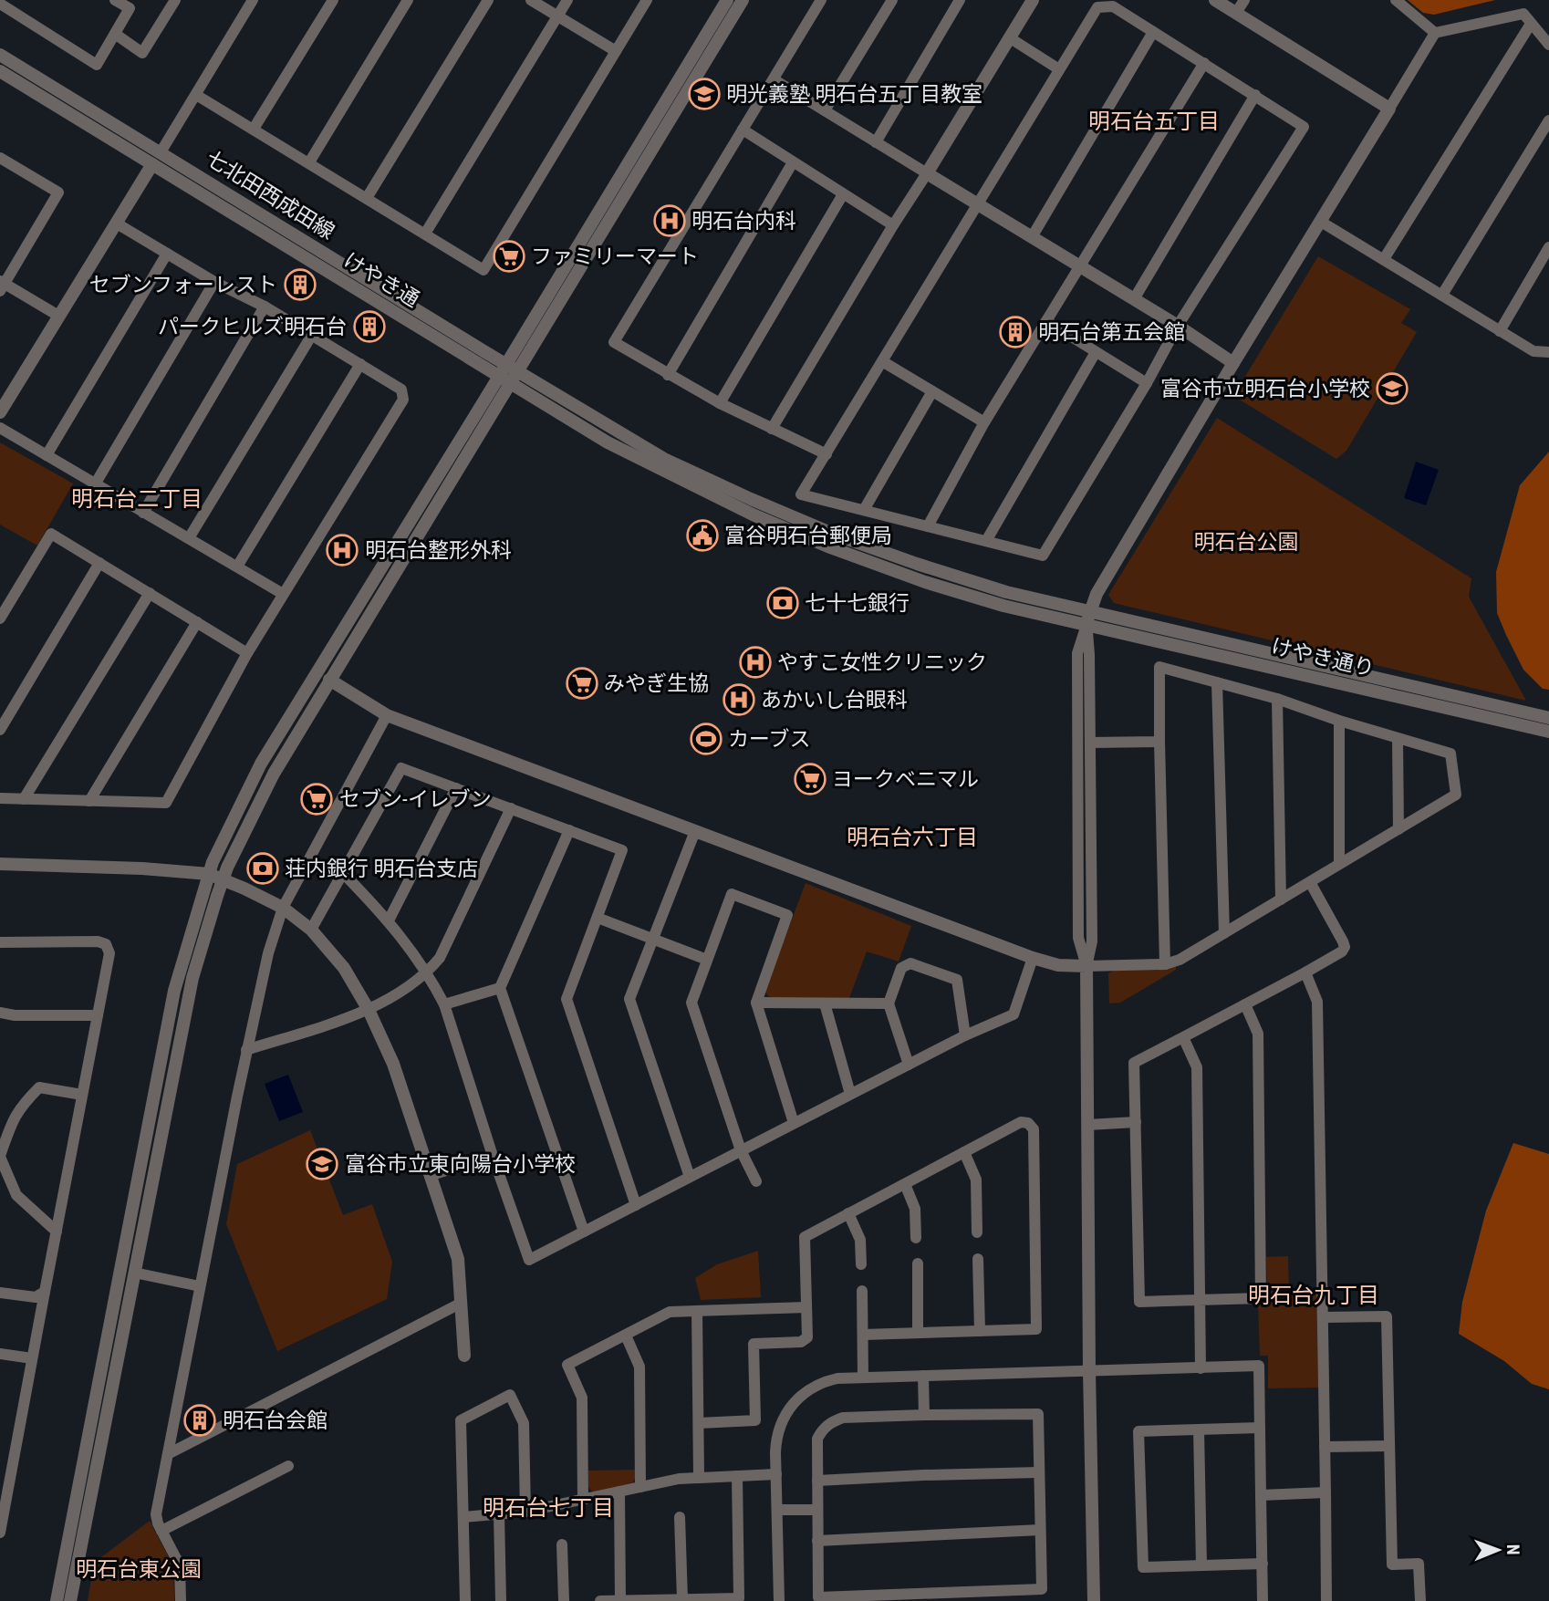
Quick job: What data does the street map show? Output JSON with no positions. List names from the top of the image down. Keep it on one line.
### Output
{"streets":{"street":["七北田西成田線","けやき通","けやき通り"]},"crossings":[["七北田西成田線","けやき通"],["けやき通","けやき通り"]],"districts":["明石台五丁目","明石台二丁目","明石台六丁目","明石台九丁目","明石台七丁目"],"parks":["明石台公園","明石台東公園"],"places":{"school or university":["明光義塾 明石台五丁目教室","富谷市立明石台小学校","富谷市立東向陽台小学校"],"hospital":["明石台内科","明石台整形外科","やすこ女性クリニック","あかいし台眼科"],"supermarket":["ファミリーマート","みやぎ生協","ヨークベニマル","セブン-イレブン"],"building":["セブンフォーレスト","パークヒルズ明石台","明石台第五会館","明石台会館"],"public building":["富谷明石台郵便局"],"bank":["七十七銀行","荘内銀行 明石台支店"],"sports":["カーブス"]},"north":"right"}
